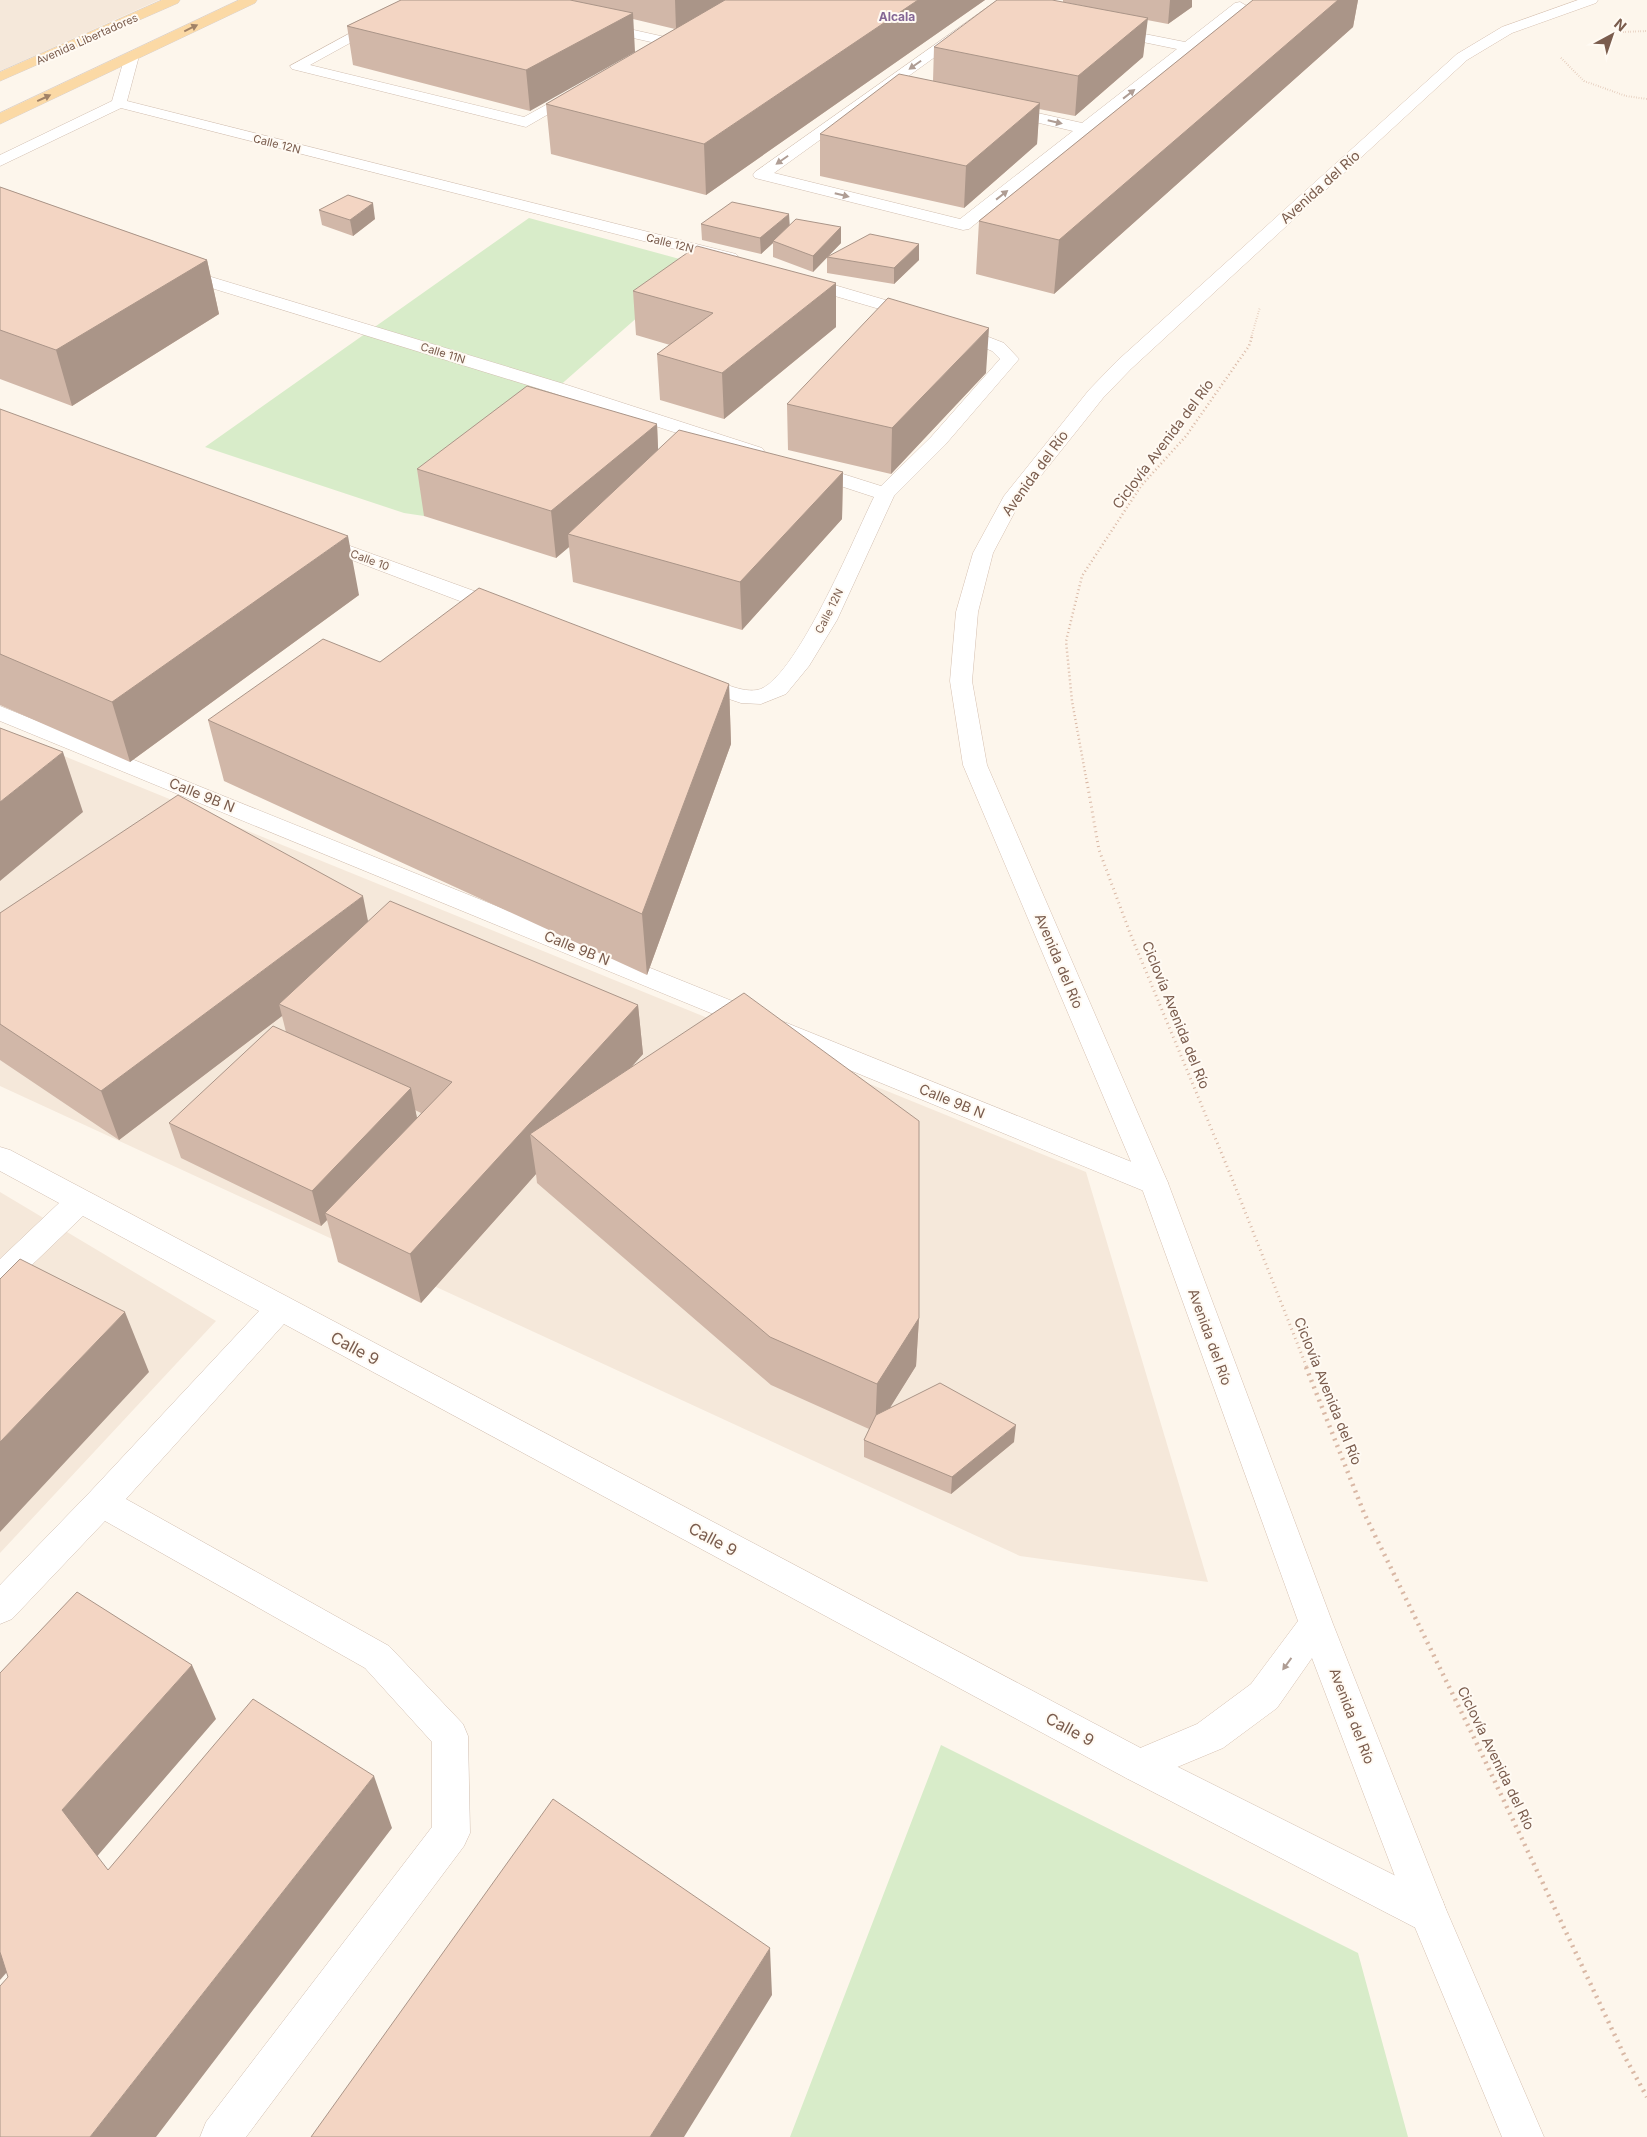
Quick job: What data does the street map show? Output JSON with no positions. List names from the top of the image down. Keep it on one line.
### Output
{"streets":{"main road":["Avenida Libertadores"],"street":["Calle 12N","Avenida del Río","Calle 11N","Calle 10","Calle 9B N","Calle 9"],"path":["Ciclovía Avenida del Río"]},"crossings":[["Avenida del Río","Calle 9B N"],["Avenida del Río","Calle 9"]],"districts":["Alcala"],"north":"top right"}
